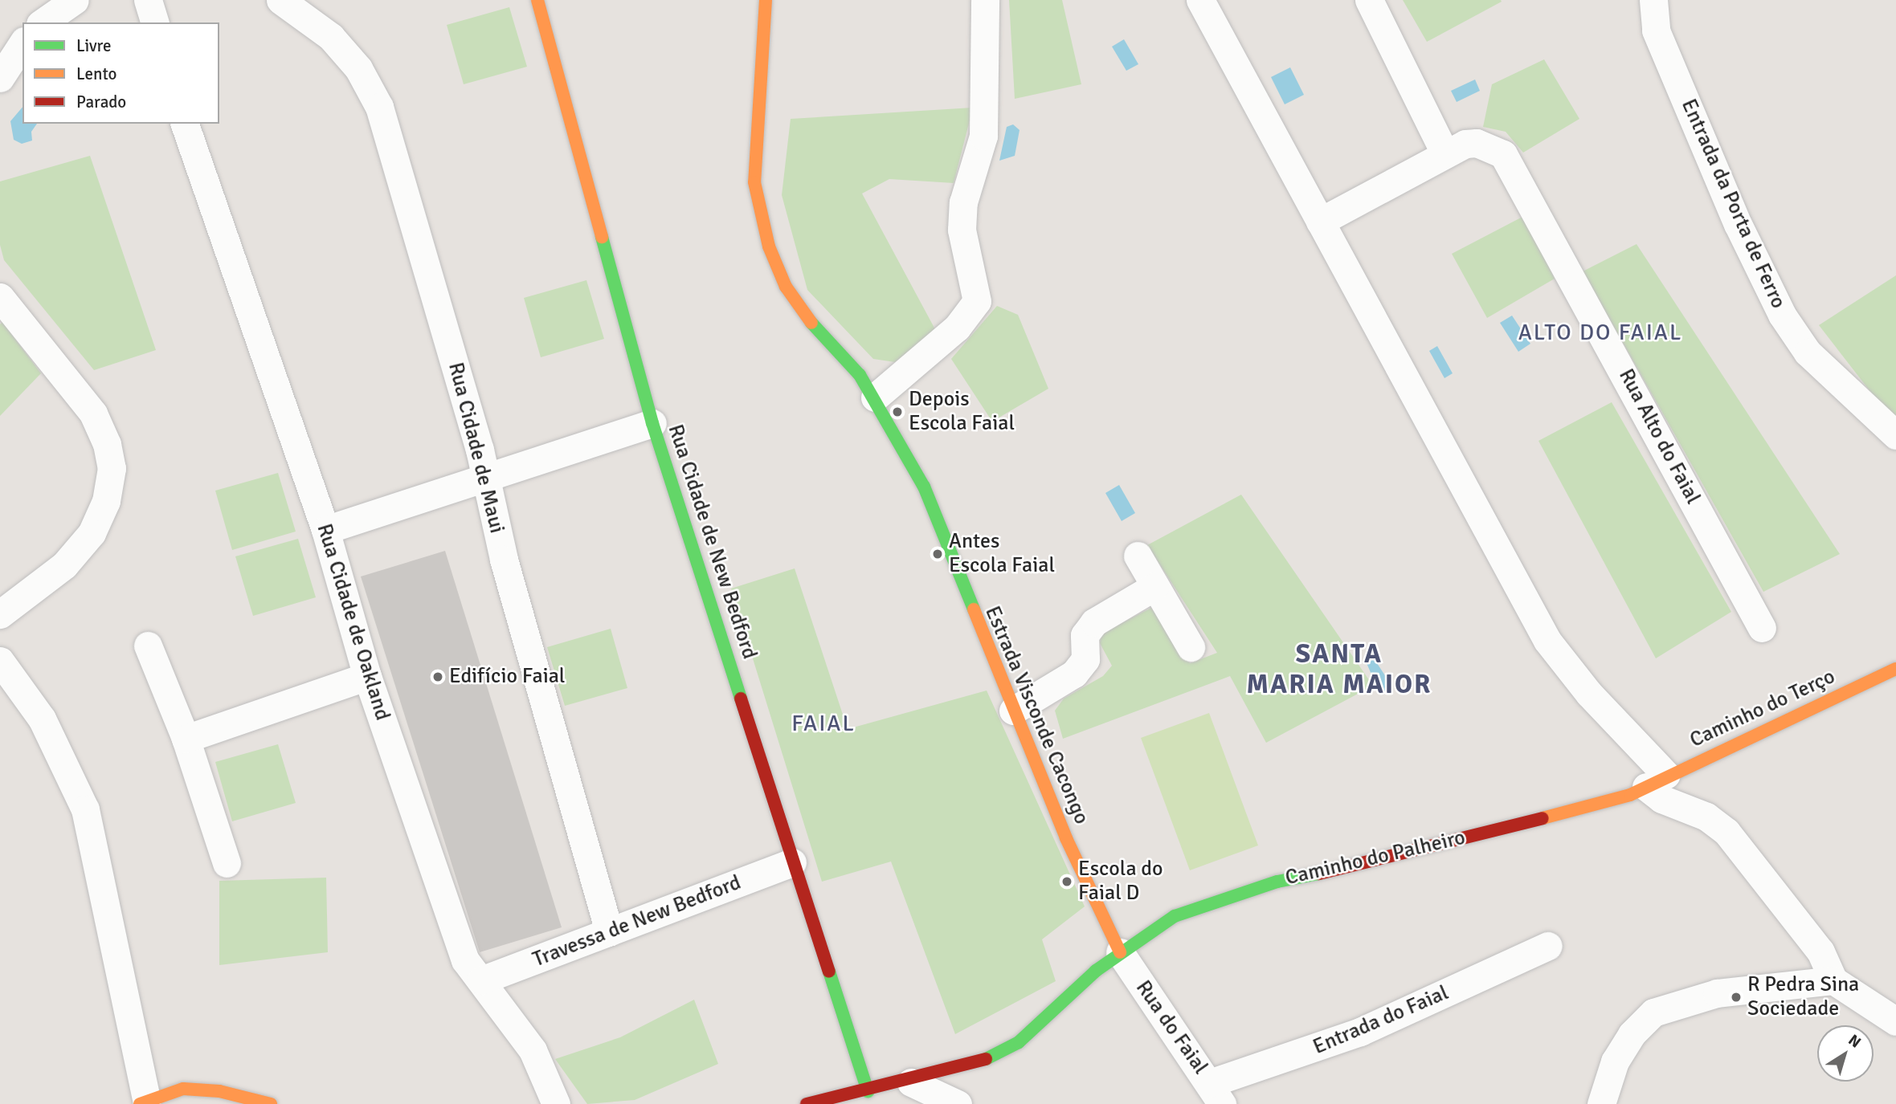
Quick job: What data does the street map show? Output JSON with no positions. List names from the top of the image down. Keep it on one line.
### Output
{"streets":{"street":["Entrada da Porta de Ferro","Rua Alto do Faial","Rua Cidade de Maui","Rua Cidade de New Bedford","Rua Cidade de Oakland","Caminho do Terço","Estrada Visconde Cacongo","Caminho do Palheiro","Travessa de New Bedford","Entrada do Faial","Rua do Faial"]},"crossings":[["Rua Cidade de Maui","Travessa de New Bedford"],["Rua Cidade de New Bedford","Caminho do Palheiro"],["Rua Cidade de New Bedford","Travessa de New Bedford"],["Rua Cidade de Oakland","Travessa de New Bedford"],["Caminho do Terço","Caminho do Palheiro"],["Estrada Visconde Cacongo","Caminho do Palheiro"],["Estrada Visconde Cacongo","Rua do Faial"],["Caminho do Palheiro","Rua do Faial"],["Entrada do Faial","Rua do Faial"]],"districts":["ALTO DO FAIAL","SANTA MARIA MAIOR","FAIAL"],"places":["Depois Escola Faial","Antes Escola Faial","Edifício Faial","Escola do Faial D","R Pedra Sina Sociedade"],"legend":["Livre","Lento","Parado"],"north":"top right"}
